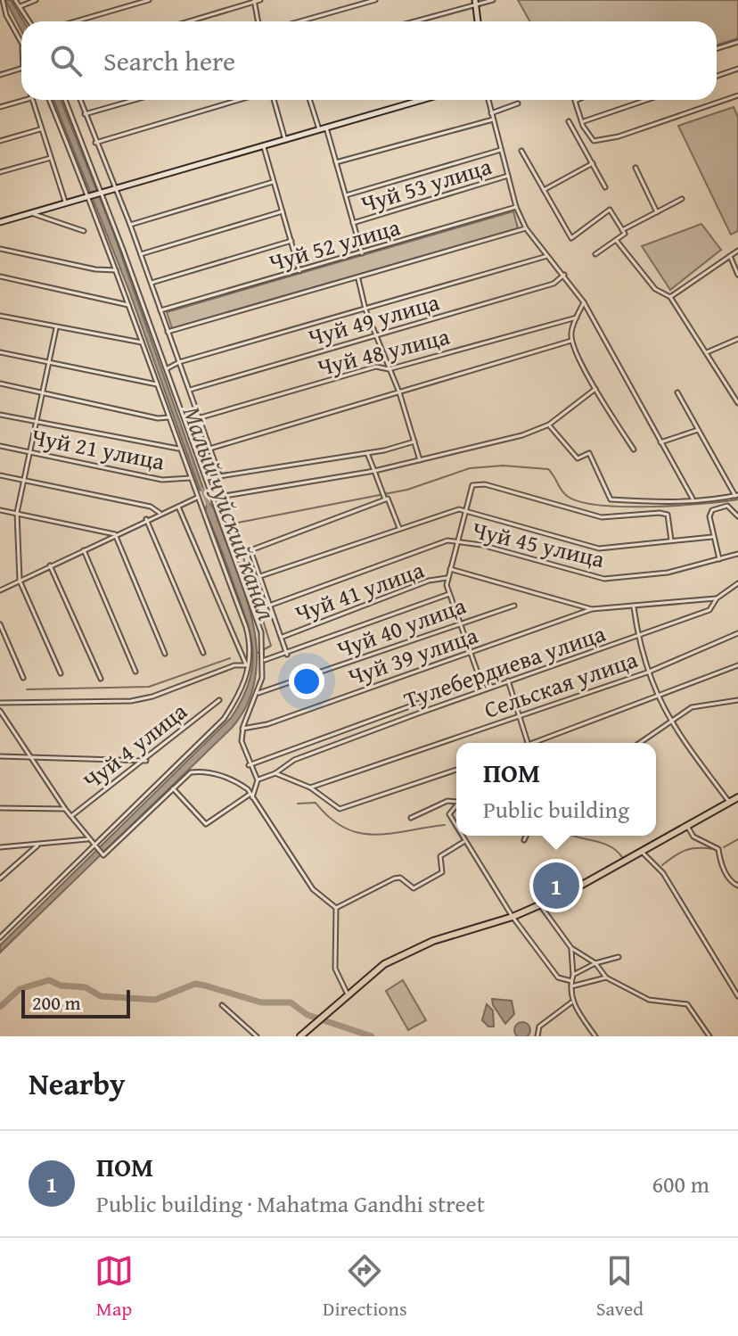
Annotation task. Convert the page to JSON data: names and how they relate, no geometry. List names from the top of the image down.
{
  "streets": {
    "street": [
      "Чуй 53 улица",
      "Чуй 52 улица",
      "Чуй 49 улица",
      "Чуй 48 улица",
      "Чуй 21 улица",
      "Чуй 45 улица",
      "Чуй 41 улица",
      "Чуй 40 улица",
      "Чуй 39 улица",
      "Тулебердиева улица",
      "Сельская улица",
      "Чуй 4 улица"
    ]
  },
  "crossings": [
    ["Чуй 41 улица", "Чуй 39 улица"],
    ["Чуй 41 улица", "Тулебердиева улица"]
  ],
  "water": ["Малый чуйский канал"],
  "scale_bar": "200 m",
  "page": {
    "search": "Search here",
    "popup": ["ПОМ", "Public building"],
    "pins": "1",
    "scale": "200 m",
    "heading": "Nearby",
    "list": [
      {
        "mark": "1",
        "name": "ПОМ",
        "note": "Public building · Mahatma Gandhi street",
        "value": "600 m"
      }
    ],
    "nav": ["Map", "Directions", "Saved"]
  }
}
